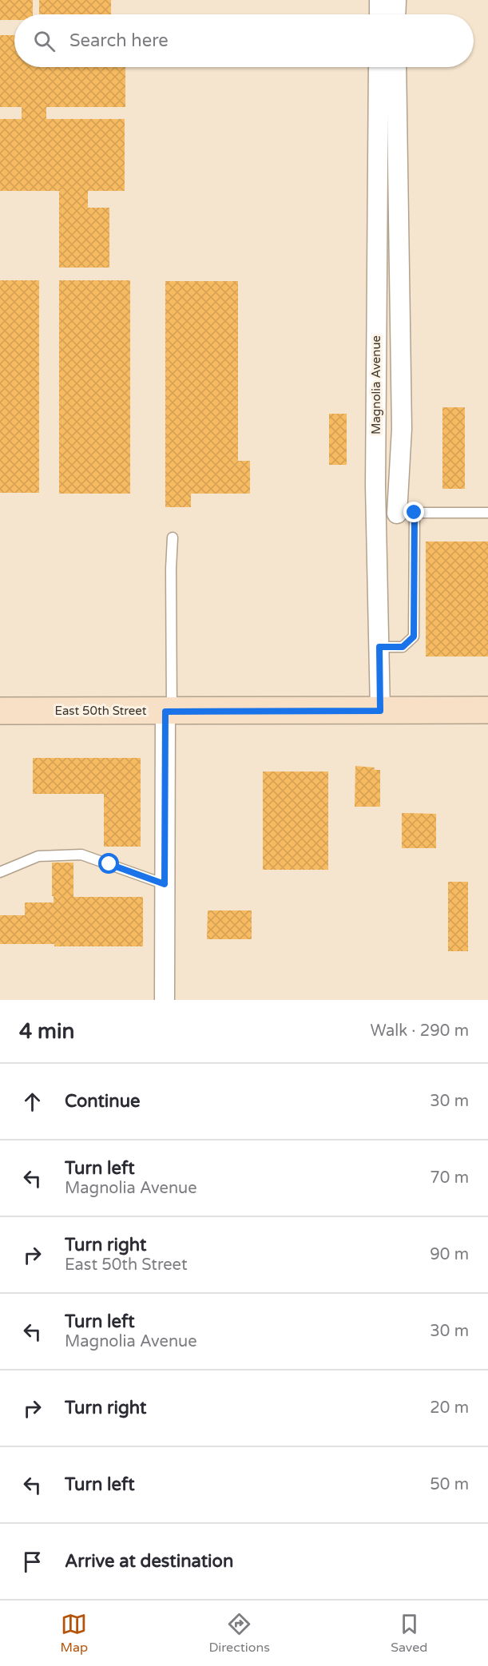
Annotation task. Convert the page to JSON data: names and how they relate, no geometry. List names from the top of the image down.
{
  "streets": {
    "main road": ["East 50th Street"],
    "street": ["Magnolia Avenue"]
  },
  "crossings": [
    ["Magnolia Avenue", "East 50th Street"]
  ],
  "page": {
    "search": "Search here",
    "heading": ["4 min", "Walk · 290 m"],
    "list": [
      ["Continue", "30 m"],
      ["Turn left", "Magnolia Avenue", "70 m"],
      ["Turn right", "East 50th Street", "90 m"],
      ["Turn left", "Magnolia Avenue", "30 m"],
      ["Turn right", "20 m"],
      ["Turn left", "50 m"],
      "Arrive at destination"
    ],
    "nav": ["Map", "Directions", "Saved"]
  }
}
